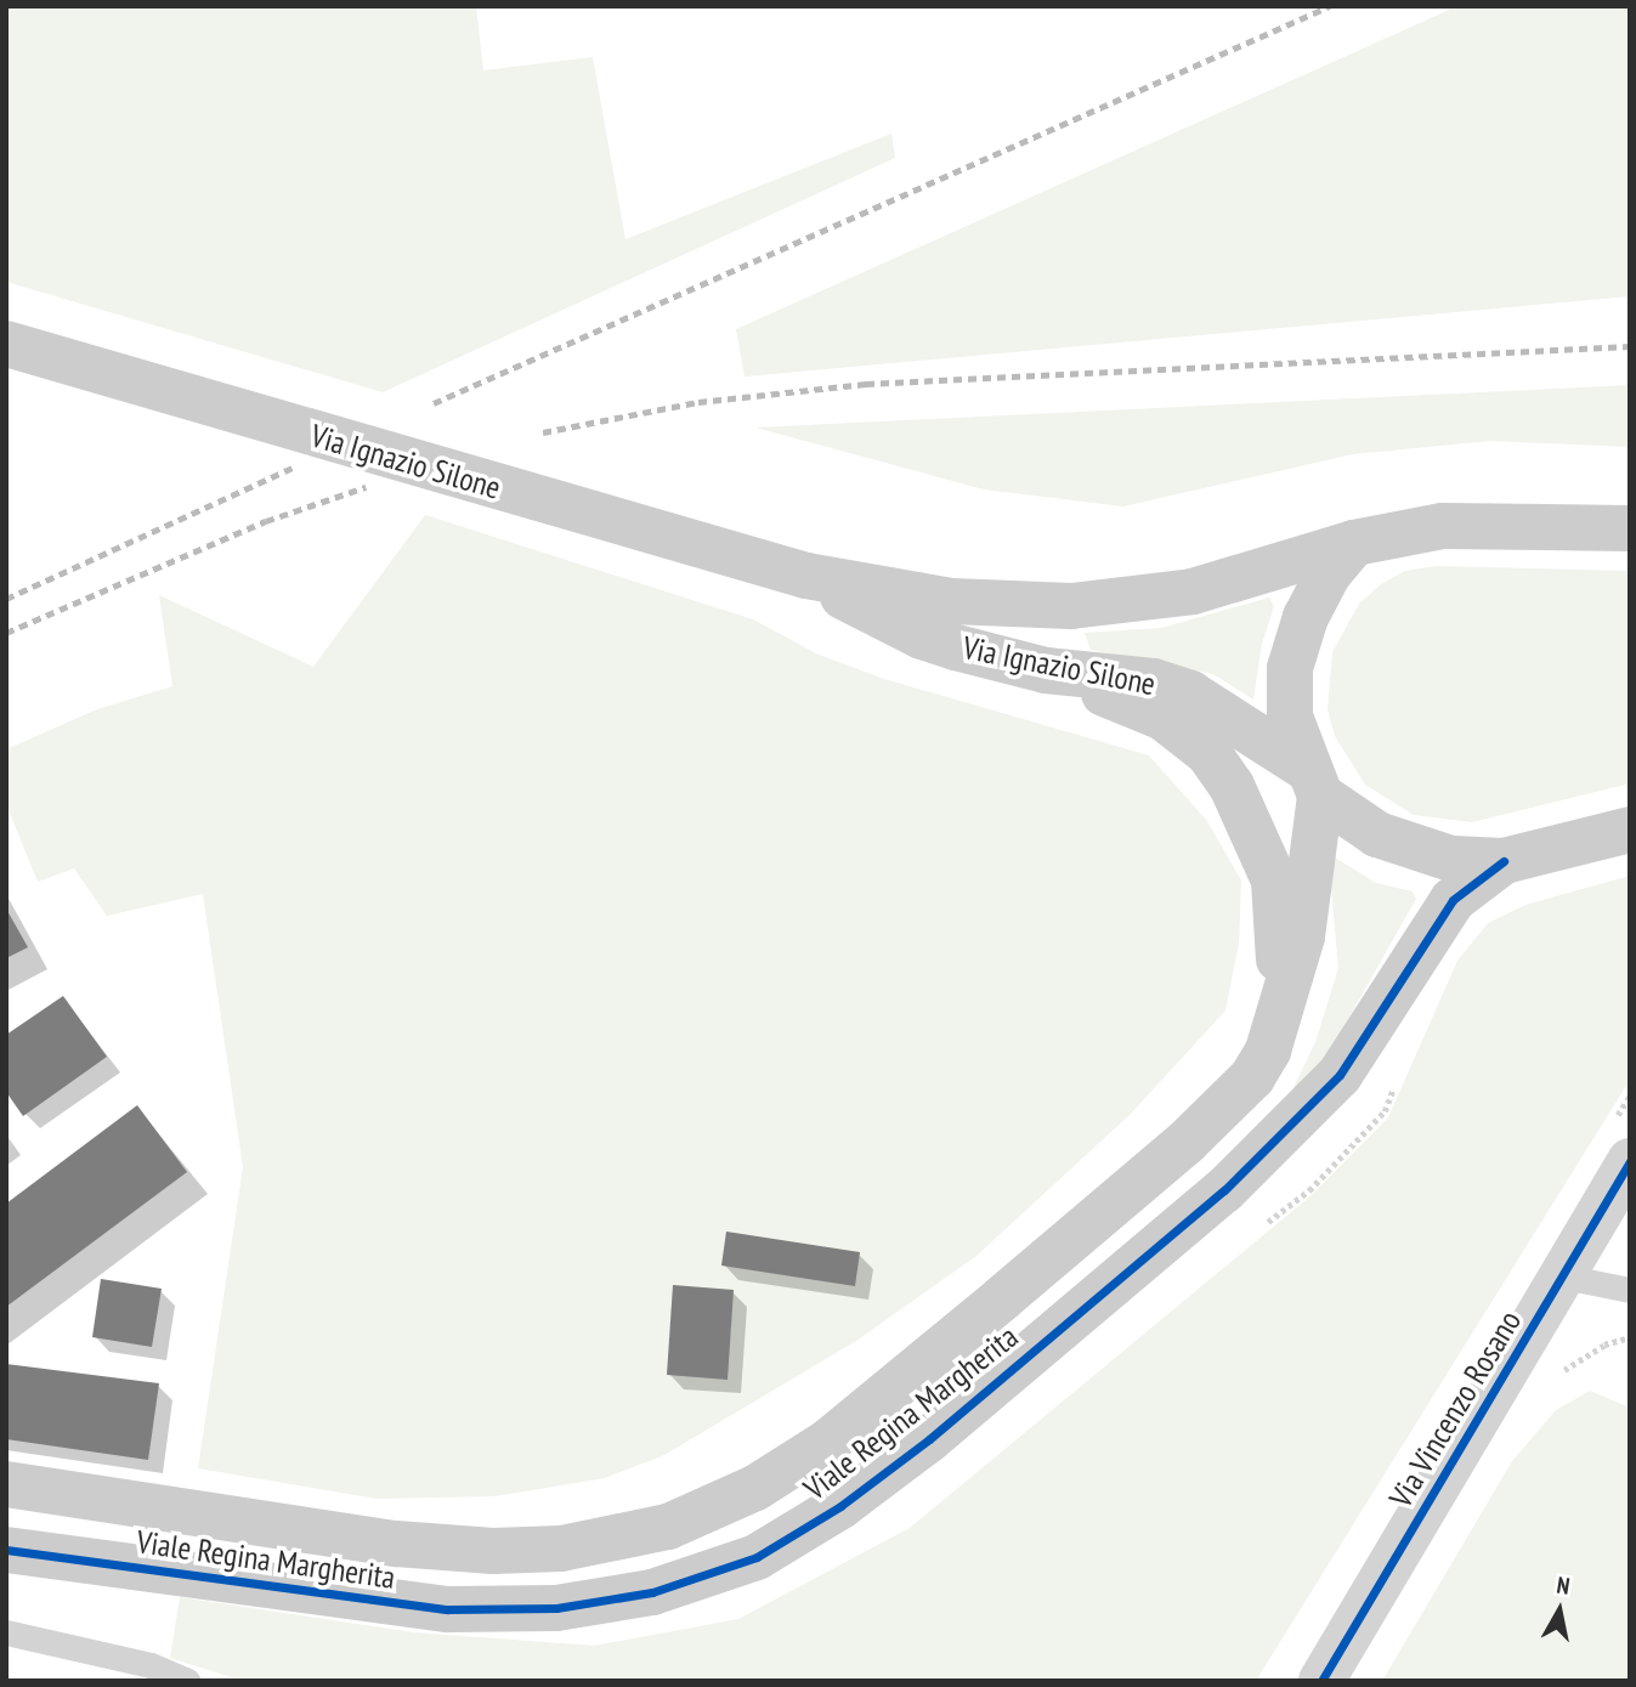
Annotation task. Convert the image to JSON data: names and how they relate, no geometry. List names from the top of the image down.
{
  "streets": {
    "street": ["Via Ignazio Silone", "Via Vincenzo Rosano", "Viale Regina Margherita"]
  },
  "crossings": [
    ["Via Ignazio Silone", "Viale Regina Margherita"]
  ],
  "north": "top"
}
